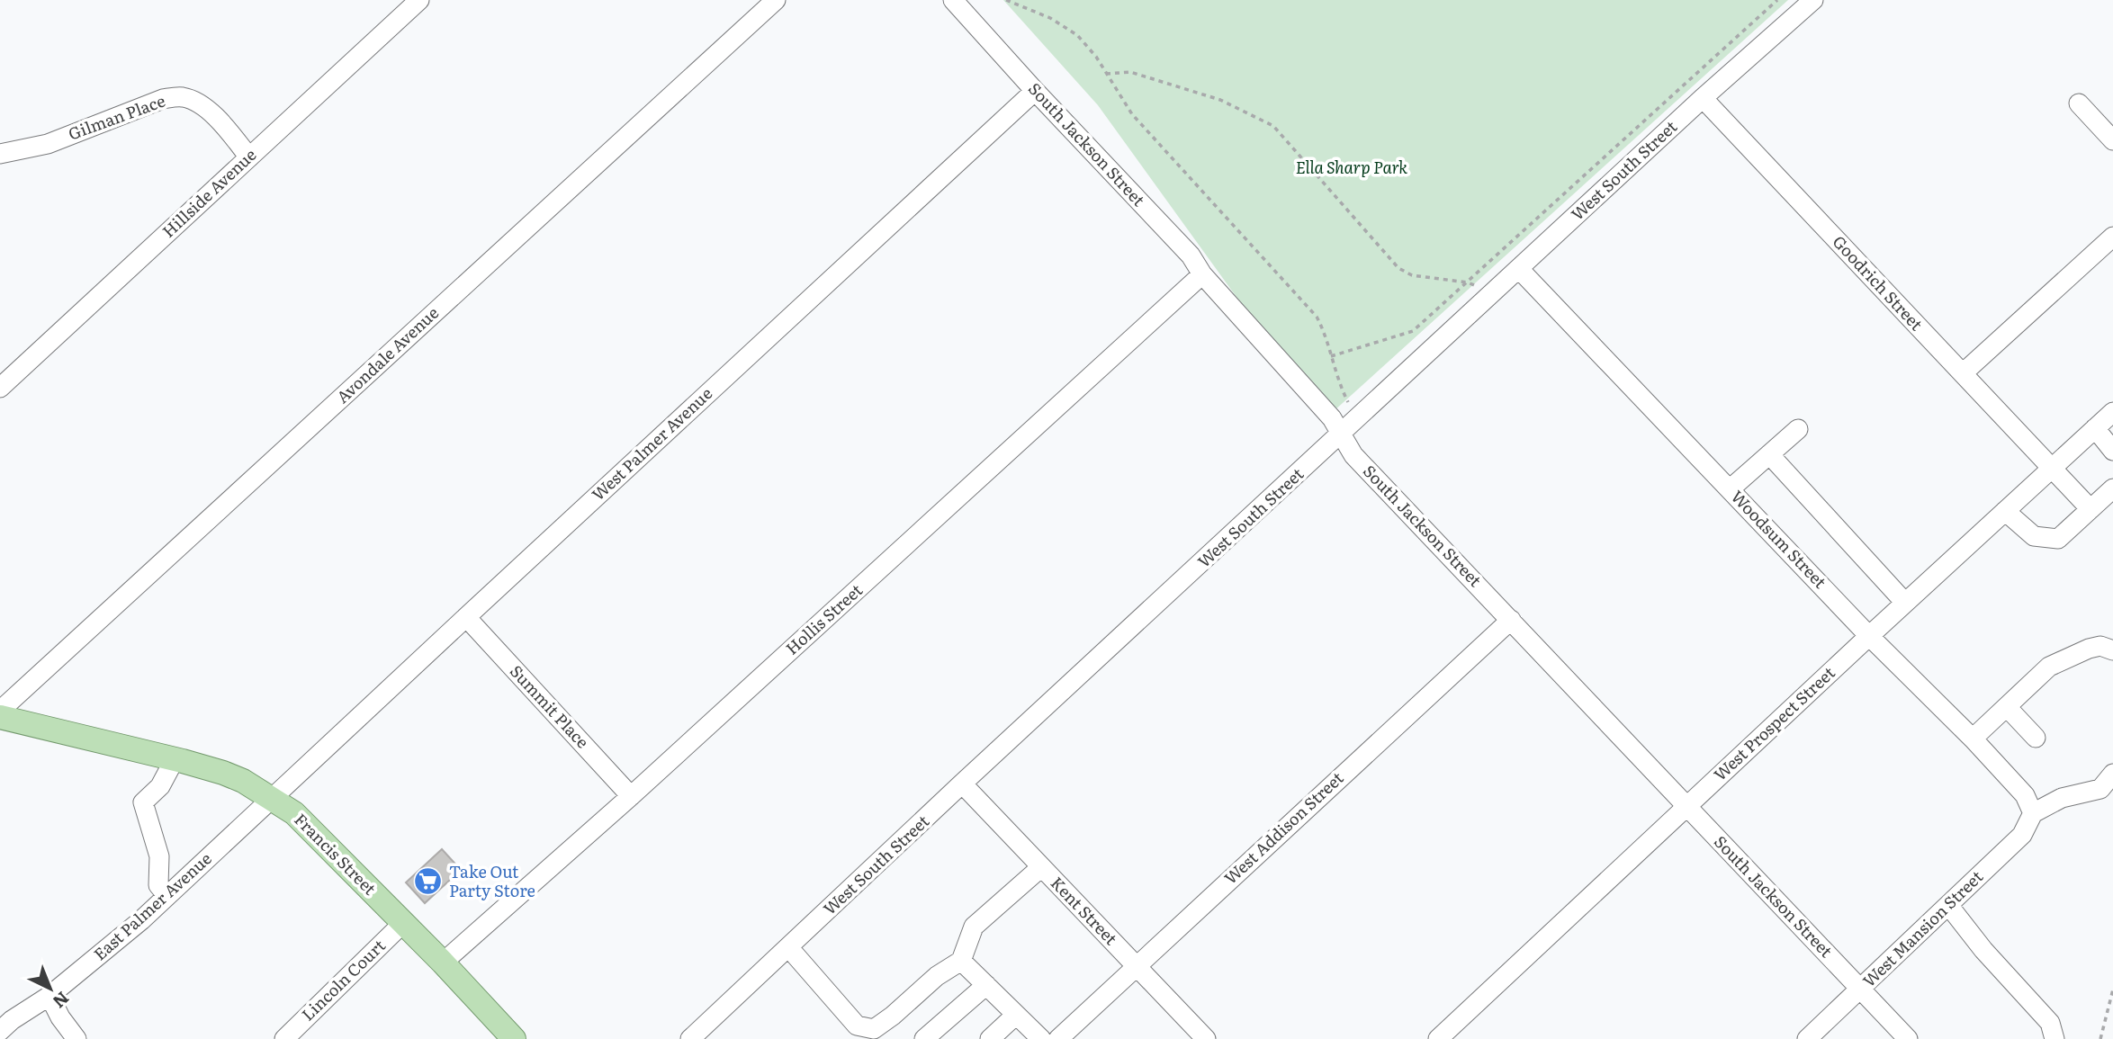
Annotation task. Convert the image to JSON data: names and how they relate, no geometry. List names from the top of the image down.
{
  "streets": {
    "main road": ["Francis Street"],
    "street": [
      "Gilman Place",
      "South Jackson Street",
      "West South Street",
      "Hillside Avenue",
      "Goodrich Street",
      "Avondale Avenue",
      "West Palmer Avenue",
      "Woodsum Street",
      "Hollis Street",
      "Summit Place",
      "West Prospect Street",
      "West Addison Street",
      "East Palmer Avenue",
      "Kent Street",
      "West Mansion Street",
      "Lincoln Court"
    ]
  },
  "crossings": [
    ["Gilman Place", "Hillside Avenue"],
    ["South Jackson Street", "West South Street"],
    ["South Jackson Street", "West Palmer Avenue"],
    ["South Jackson Street", "Hollis Street"],
    ["South Jackson Street", "West Prospect Street"],
    ["South Jackson Street", "West Addison Street"],
    ["South Jackson Street", "West Mansion Street"],
    ["West South Street", "Goodrich Street"],
    ["West South Street", "Woodsum Street"],
    ["West South Street", "Kent Street"],
    ["Goodrich Street", "West Prospect Street"],
    ["West Palmer Avenue", "Summit Place"],
    ["West Palmer Avenue", "Francis Street"],
    ["West Palmer Avenue", "East Palmer Avenue"],
    ["Woodsum Street", "West Prospect Street"],
    ["Woodsum Street", "West Mansion Street"],
    ["Hollis Street", "Summit Place"],
    ["Hollis Street", "Francis Street"],
    ["West Addison Street", "Kent Street"],
    ["Francis Street", "East Palmer Avenue"],
    ["Francis Street", "Lincoln Court"]
  ],
  "parks": ["Ella Sharp Park"],
  "places": {
    "supermarket": ["Take Out Party Store"]
  },
  "north": "bottom right"
}
